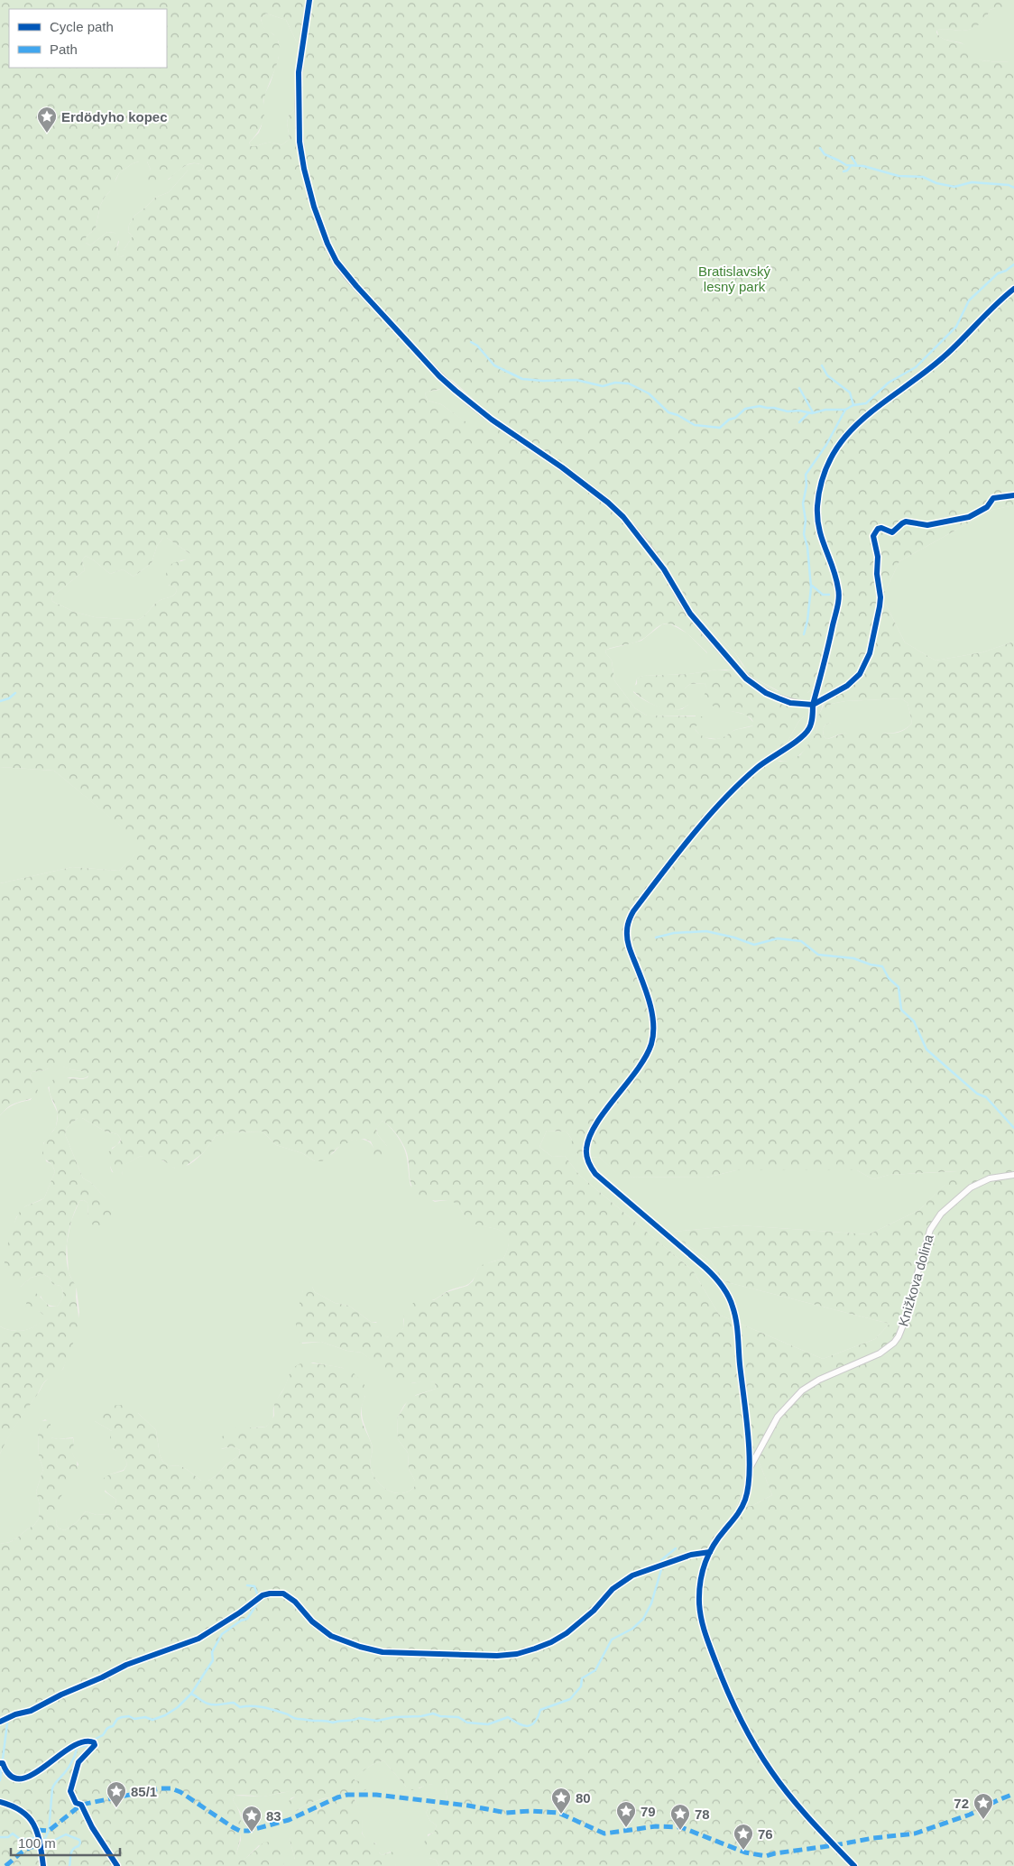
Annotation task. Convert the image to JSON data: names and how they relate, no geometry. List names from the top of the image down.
{
  "streets": {
    "street": ["Knižkova dolina"]
  },
  "parks": ["Bratislavský lesný park"],
  "places": {
    "place": [
      "Erdödyho kopec",
      "85/1",
      "80",
      "72",
      "79",
      "78",
      "83",
      "76"
    ]
  },
  "legend": ["Cycle path", "Path"],
  "scale_bar": "100 m"
}
